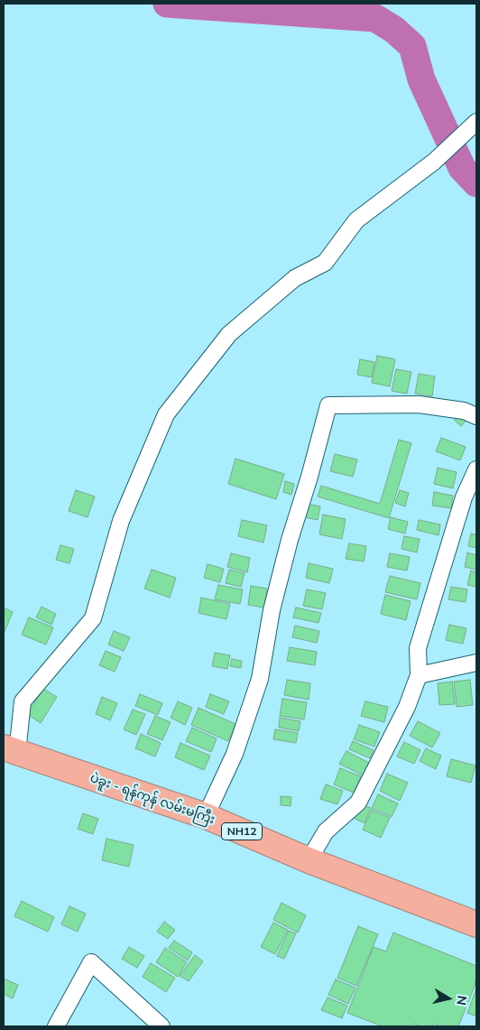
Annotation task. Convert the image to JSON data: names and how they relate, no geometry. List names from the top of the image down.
{
  "streets": {
    "highway": ["ပဲခူး - ရန်ကုန် လမ်းမကြီး", "NH12"]
  },
  "north": "right"
}
